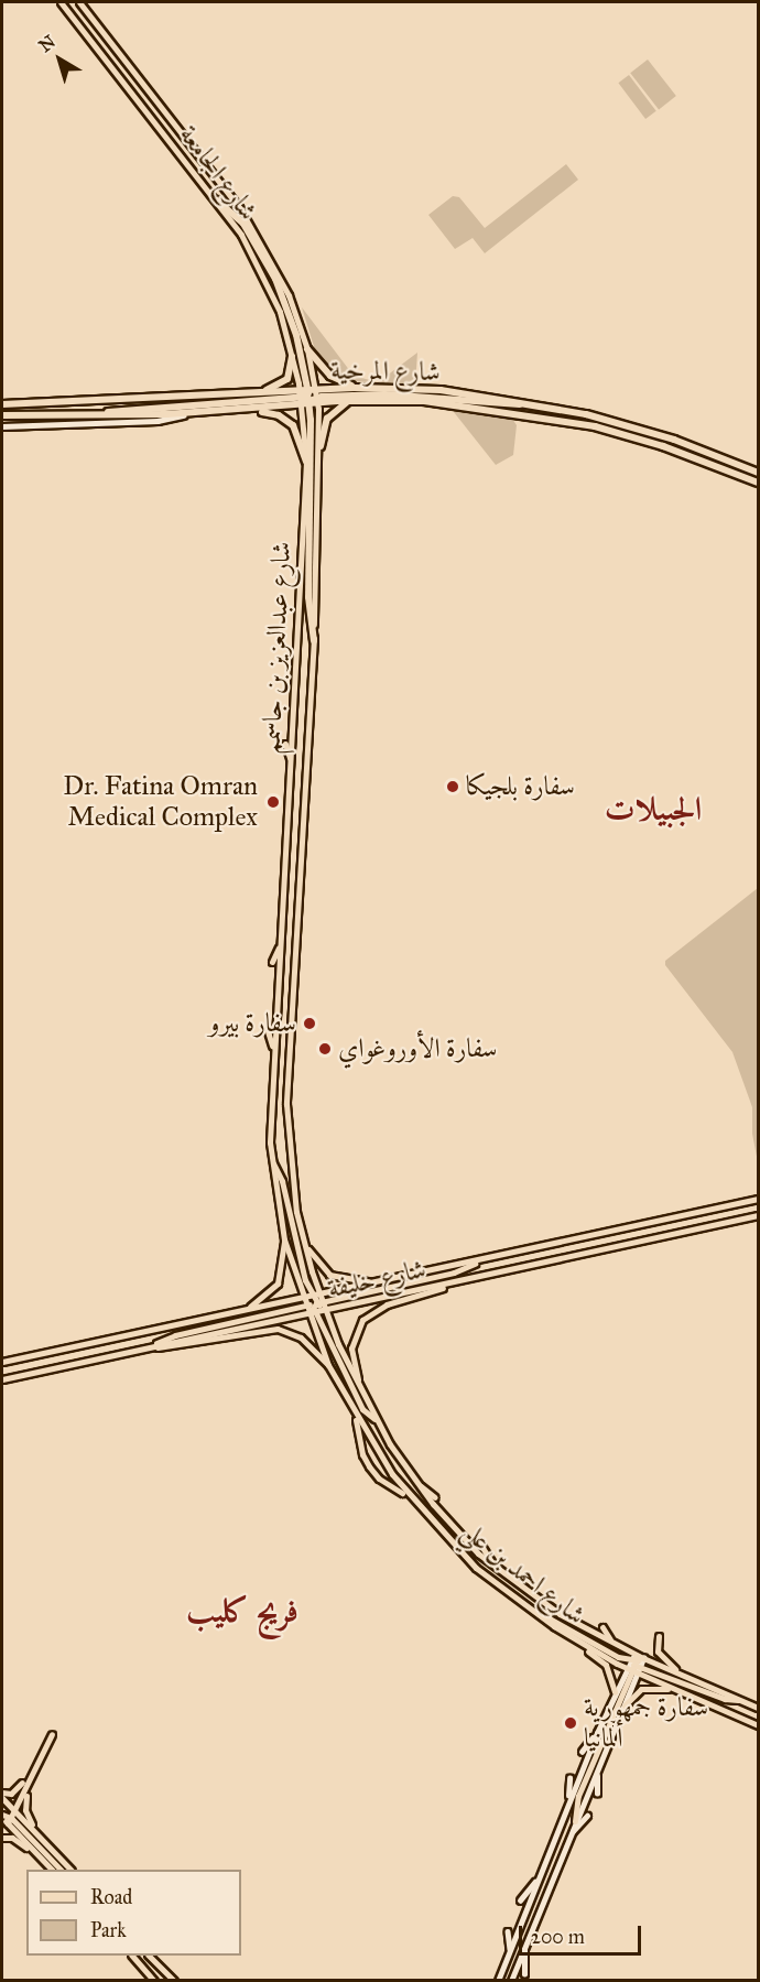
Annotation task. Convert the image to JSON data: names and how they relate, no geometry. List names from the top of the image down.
{
  "streets": {
    "highway": ["شارع المرخية"],
    "main road": [
      "شارع الجامعة",
      "شارع عبدالعزيز بن جاسمم",
      "شارع خليفة",
      "شارع احمد بن علي"
    ]
  },
  "crossings": [
    ["شارع الجامعة", "شارع المرخية"],
    ["شارع الجامعة", "شارع عبدالعزيز بن جاسمم"],
    ["شارع المرخية", "شارع عبدالعزيز بن جاسمم"],
    ["شارع عبدالعزيز بن جاسمم", "شارع خليفة"],
    ["شارع خليفة", "شارع احمد بن علي"]
  ],
  "districts": ["الجبيلات", "فريج كليب"],
  "places": [
    "سفارة بلجيكا",
    "Dr. Fatina Omran Medical Complex",
    "سفارة بيرو",
    "سفارة الأوروغواي",
    "سفارة جمهورية ألمانيا"
  ],
  "legend": ["Road", "Park"],
  "scale_bar": "200 m",
  "north": "top left"
}
